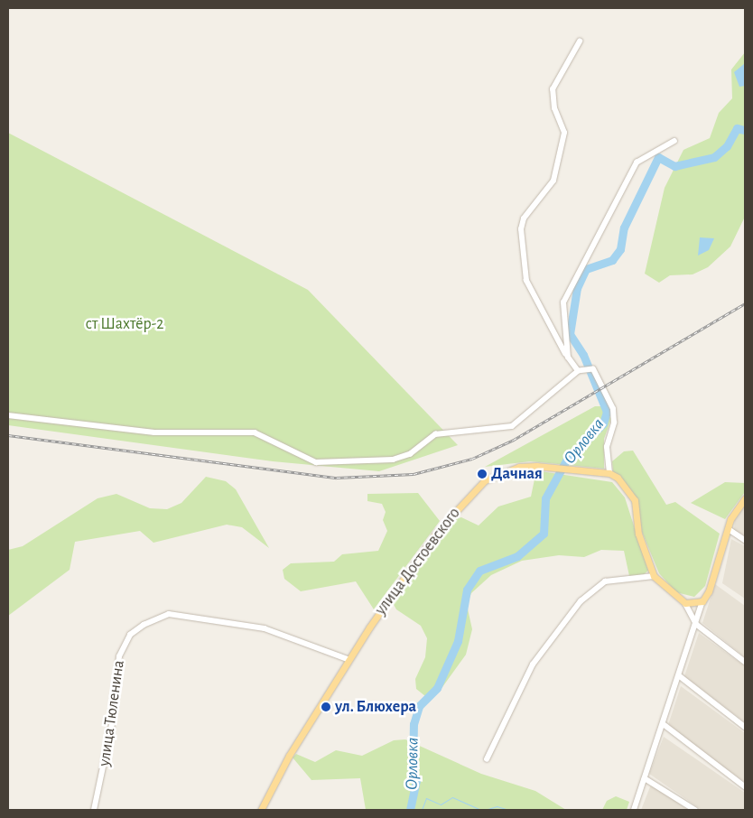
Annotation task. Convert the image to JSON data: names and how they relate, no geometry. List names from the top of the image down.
{
  "streets": {
    "main road": ["улица Достоевского"],
    "street": ["улица Тюленина"]
  },
  "crossings": [
    ["улица Достоевского", "улица Тюленина"]
  ],
  "water": ["Орловка"],
  "parks": ["ст Шахтёр-2"],
  "places": ["Дачная", "ул. Блюхера"]
}
